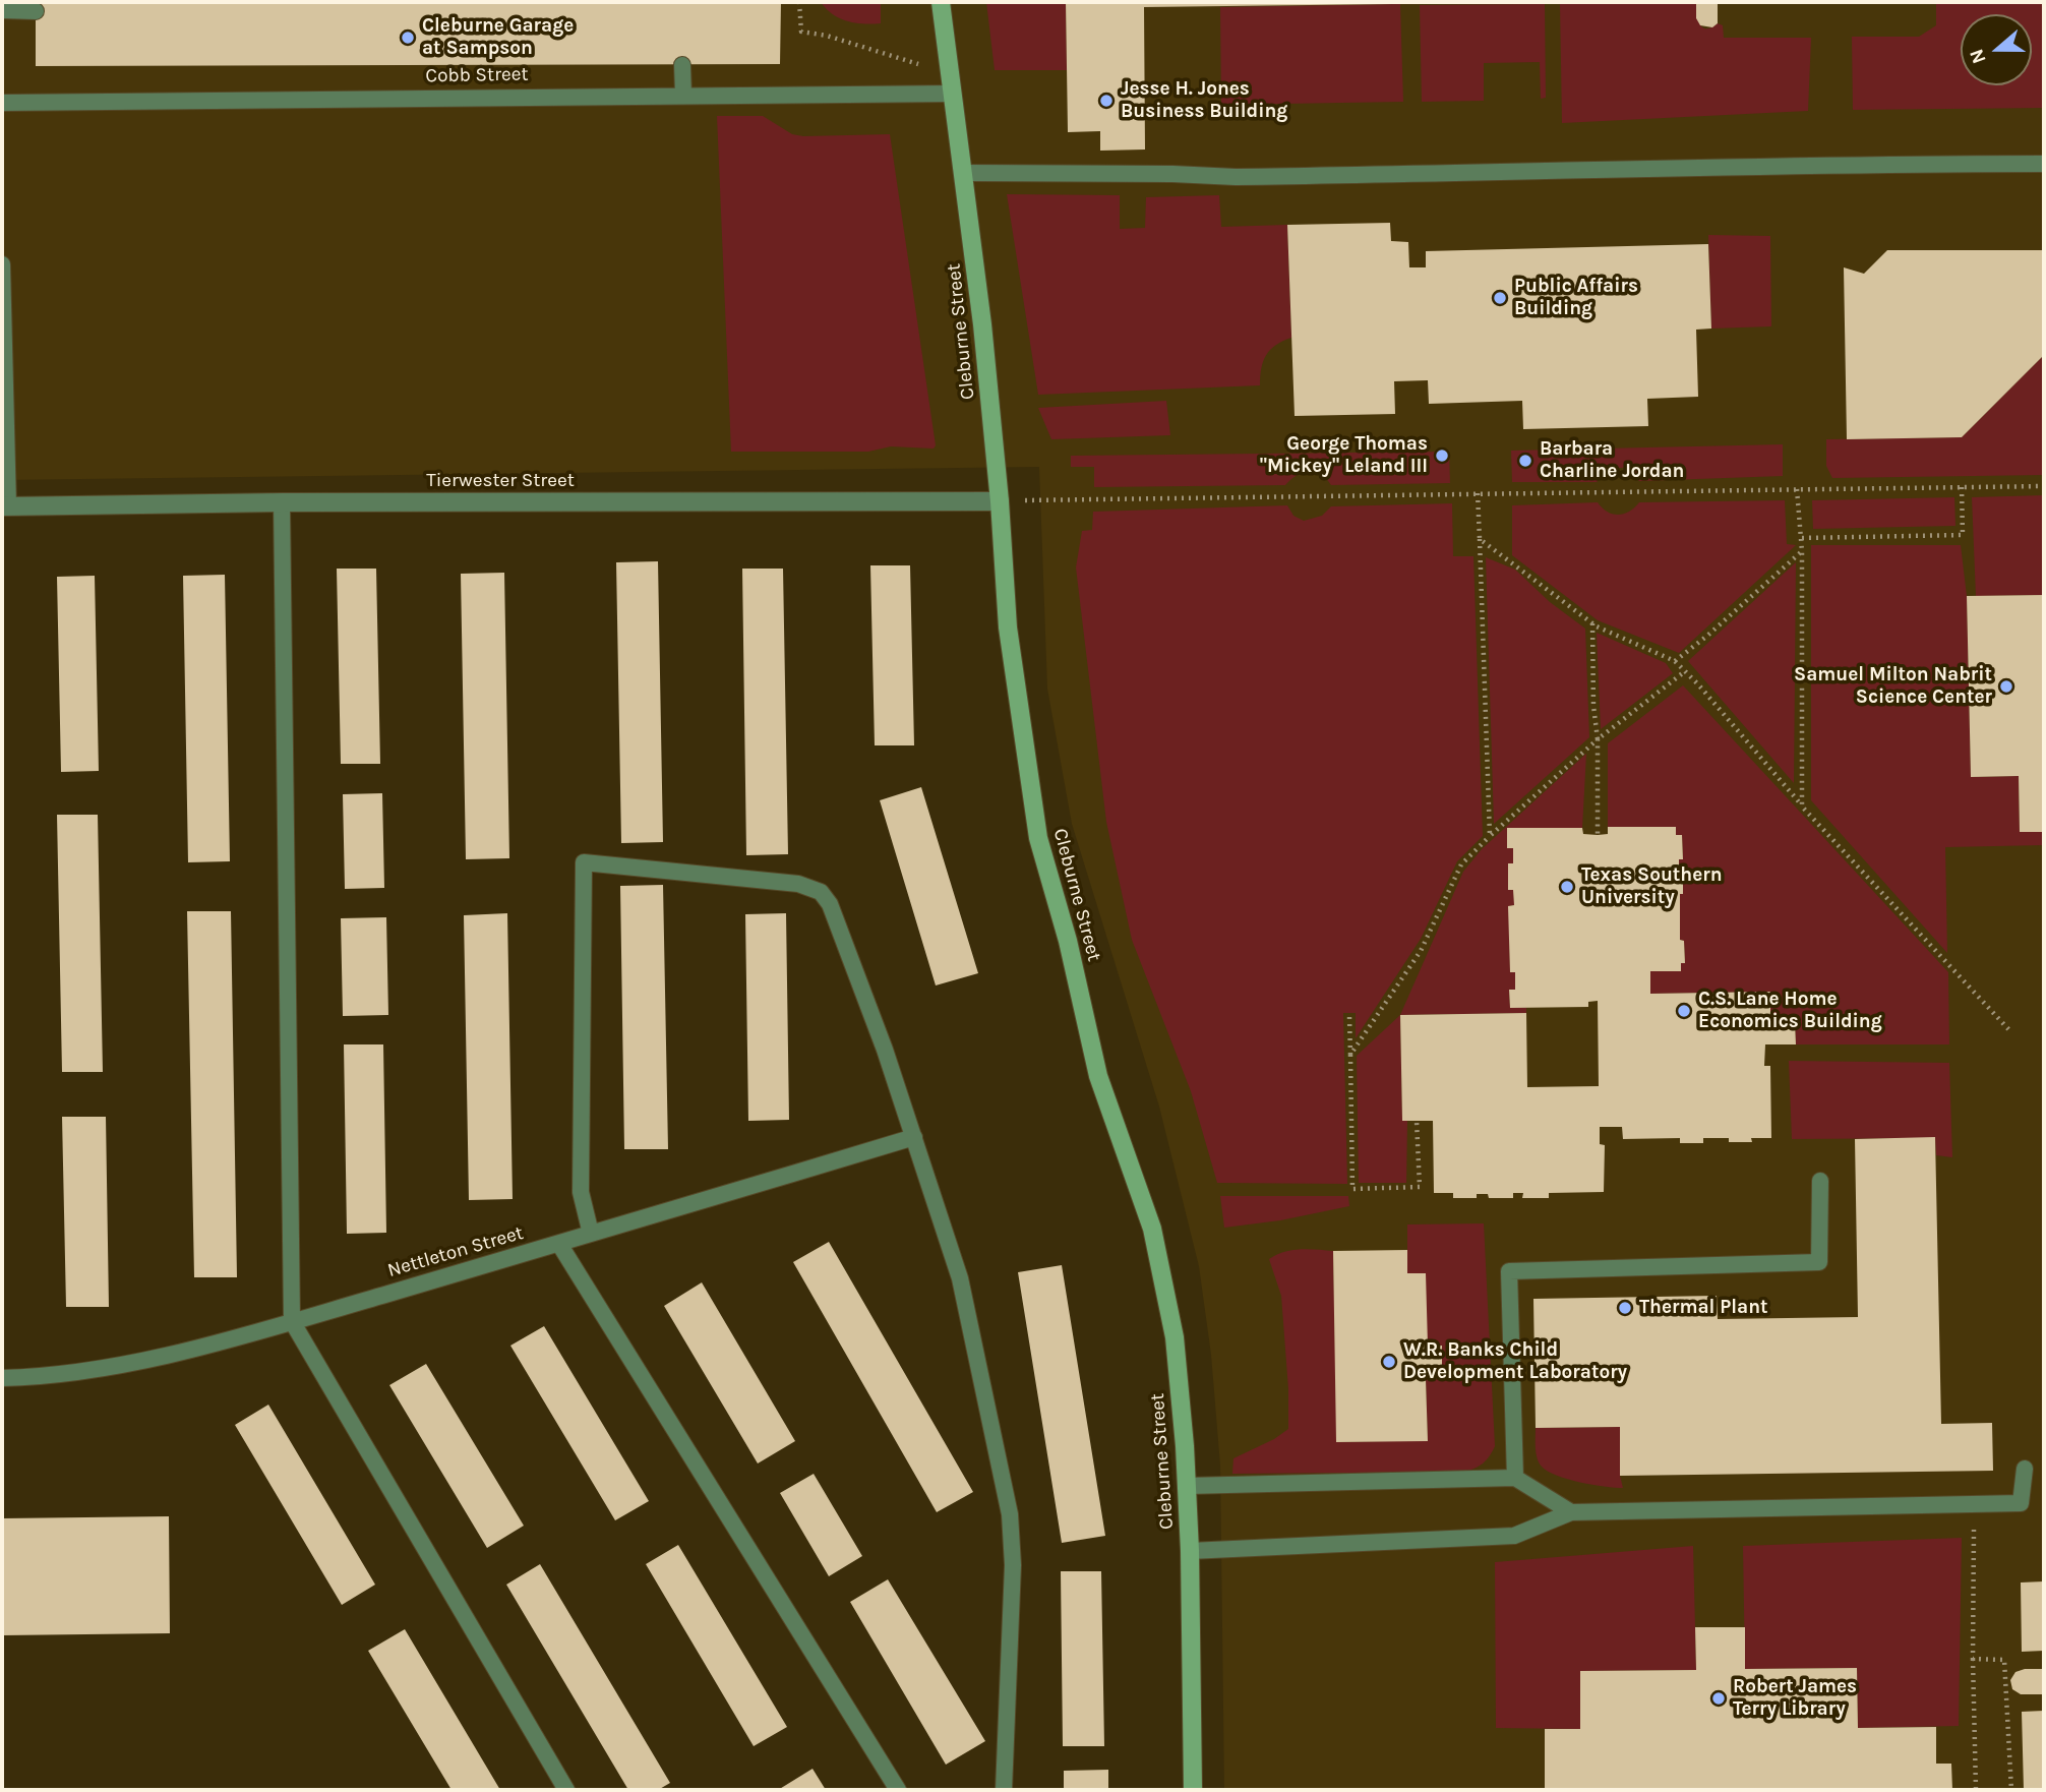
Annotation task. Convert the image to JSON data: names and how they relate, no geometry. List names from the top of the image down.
{
  "streets": {
    "main road": ["Cleburne Street"],
    "street": ["Tierwester Street"],
    "lane": ["Cobb Street", "Nettleton Street"]
  },
  "crossings": [
    ["Cobb Street", "Cleburne Street"],
    ["Cleburne Street", "Tierwester Street"]
  ],
  "places": [
    "Cleburne Garage at Sampson",
    "Jesse H. Jones Business Building",
    "Public Affairs Building",
    "George Thomas \"Mickey\" Leland III",
    "Barbara Charline Jordan",
    "Samuel Milton Nabrit Science Center",
    "Texas Southern University",
    "C.S. Lane Home Economics Building",
    "Thermal Plant",
    "W.R. Banks Child Development Laboratory",
    "Robert James Terry Library"
  ],
  "north": "left"
}
